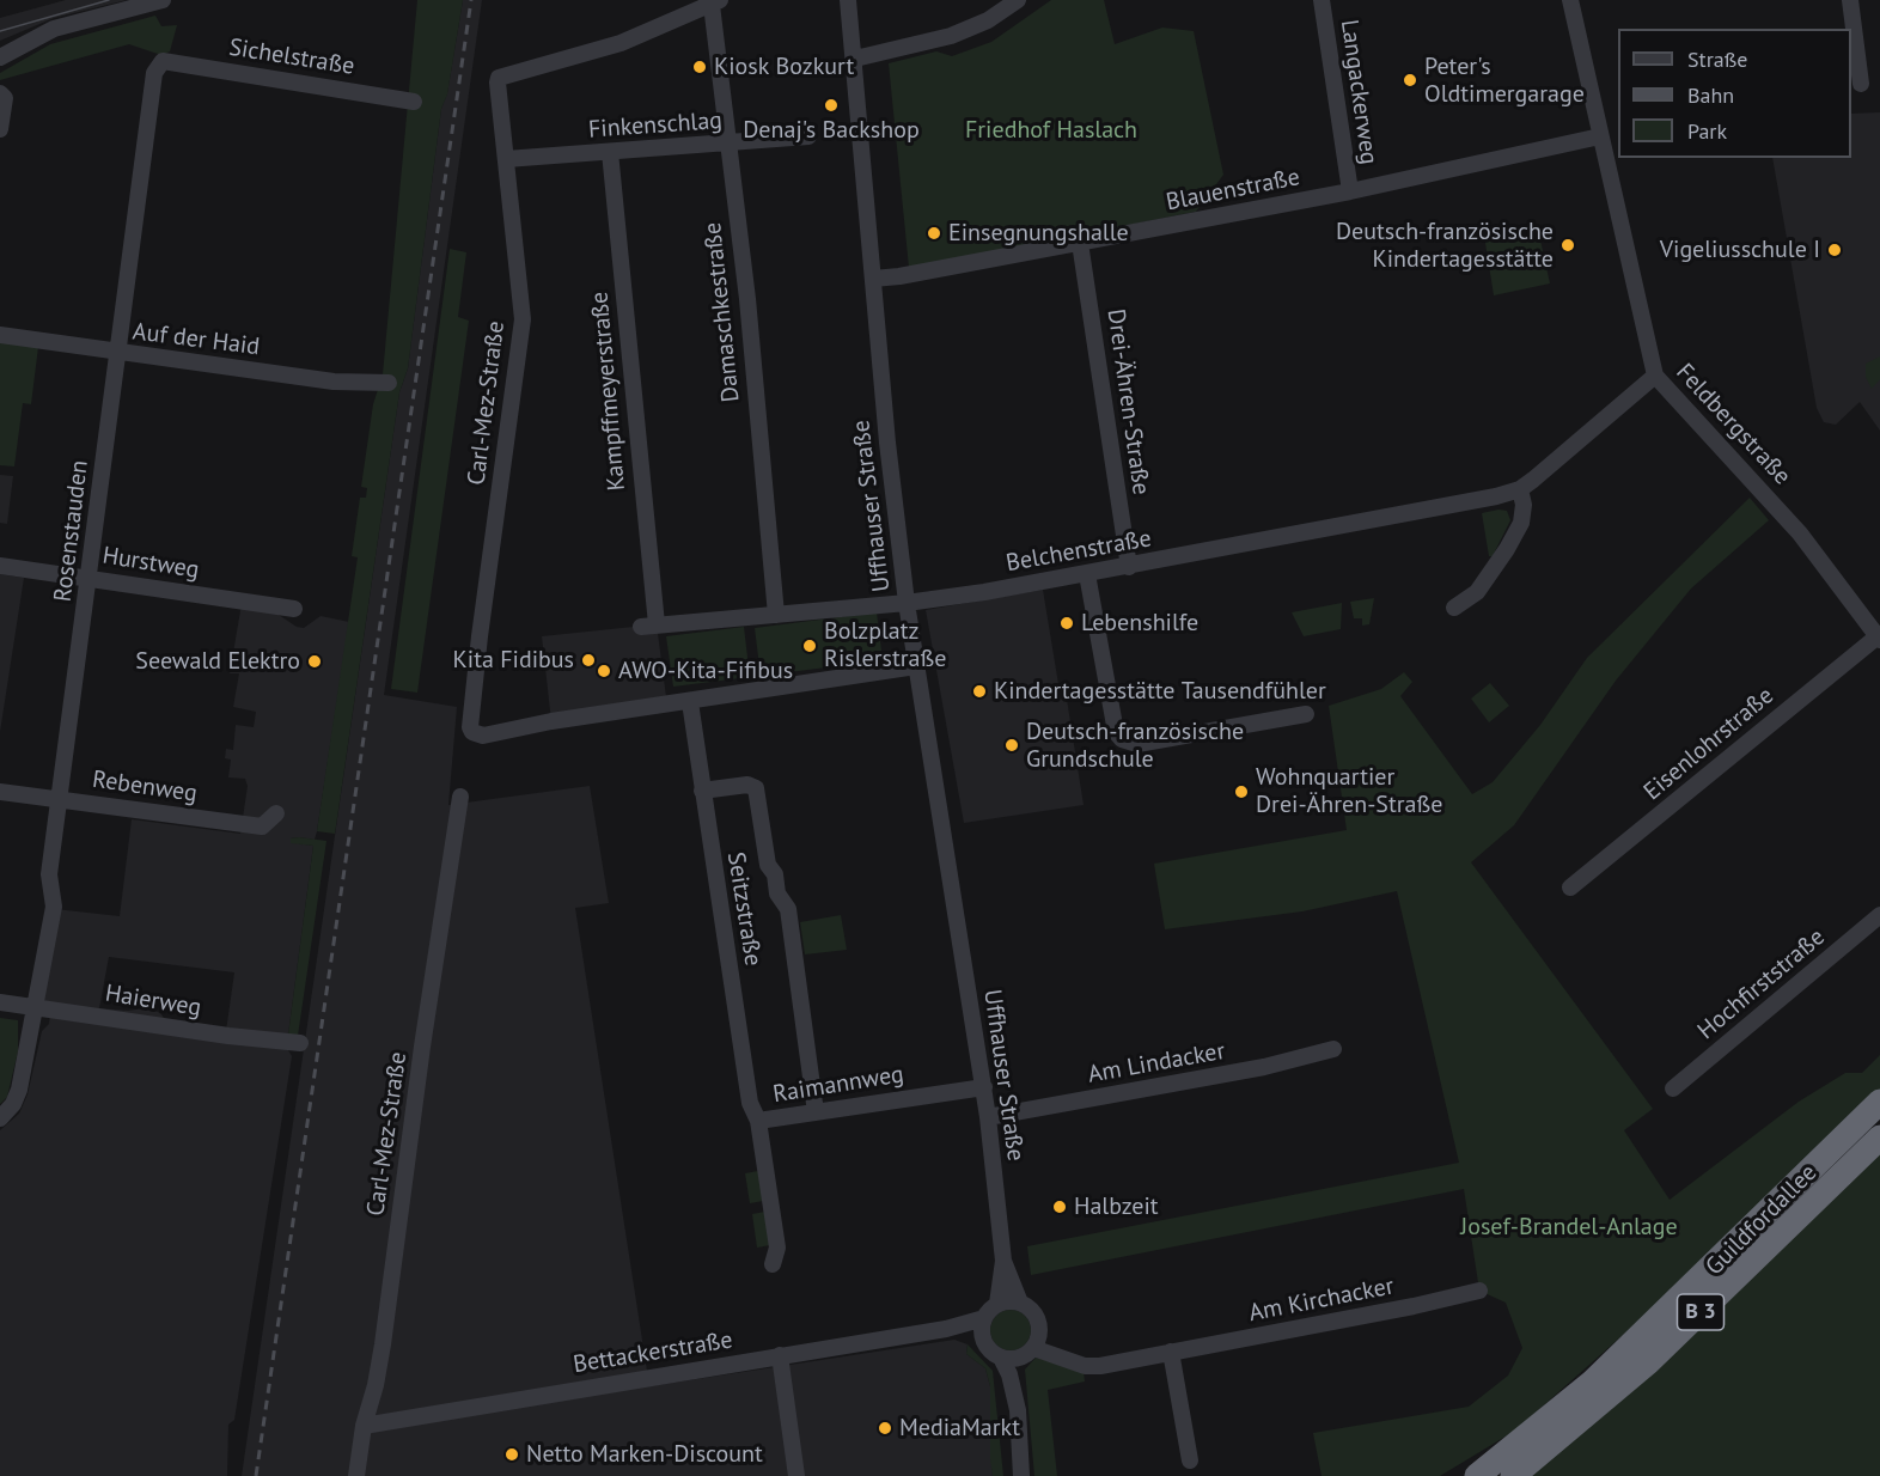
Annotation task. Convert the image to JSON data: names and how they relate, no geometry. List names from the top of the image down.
{
  "streets": {
    "highway": ["Guildfordallee", "B 3"],
    "street": [
      "Sichelstraße",
      "Langackerweg",
      "Finkenschlag",
      "Blauenstraße",
      "Damaschkestraße",
      "Auf der Haid",
      "Kampffmeyerstraße",
      "Drei-Ähren-Straße",
      "Carl-Mez-Straße",
      "Feldbergstraße",
      "Uffhauser Straße",
      "Rosenstauden",
      "Belchenstraße",
      "Hurstweg",
      "Eisenlohrstraße",
      "Rebenweg",
      "Seitzstraße",
      "Hochfirststraße",
      "Haierweg",
      "Am Lindacker",
      "Raimannweg",
      "Am Kirchacker",
      "Bettackerstraße"
    ]
  },
  "crossings": [
    ["Sichelstraße", "Rosenstauden"],
    ["Langackerweg", "Blauenstraße"],
    ["Finkenschlag", "Damaschkestraße"],
    ["Finkenschlag", "Kampffmeyerstraße"],
    ["Finkenschlag", "Carl-Mez-Straße"],
    ["Blauenstraße", "Drei-Ähren-Straße"],
    ["Blauenstraße", "Feldbergstraße"],
    ["Blauenstraße", "Uffhauser Straße"],
    ["Damaschkestraße", "Carl-Mez-Straße"],
    ["Damaschkestraße", "Belchenstraße"],
    ["Auf der Haid", "Rosenstauden"],
    ["Kampffmeyerstraße", "Belchenstraße"],
    ["Drei-Ähren-Straße", "Belchenstraße"],
    ["Carl-Mez-Straße", "Seitzstraße"],
    ["Carl-Mez-Straße", "Bettackerstraße"],
    ["Feldbergstraße", "Belchenstraße"],
    ["Feldbergstraße", "Eisenlohrstraße"],
    ["Uffhauser Straße", "Belchenstraße"],
    ["Uffhauser Straße", "Am Lindacker"],
    ["Uffhauser Straße", "Raimannweg"],
    ["Uffhauser Straße", "Am Kirchacker"],
    ["Uffhauser Straße", "Bettackerstraße"],
    ["Rosenstauden", "Hurstweg"],
    ["Rosenstauden", "Rebenweg"],
    ["Rosenstauden", "Haierweg"],
    ["Seitzstraße", "Raimannweg"],
    ["Am Kirchacker", "Bettackerstraße"]
  ],
  "parks": ["Friedhof Haslach", "Josef-Brandel-Anlage"],
  "places": [
    "Kiosk Bozkurt",
    "Peter's Oldtimergarage",
    "Denaj's Backshop",
    "Einsegnungshalle",
    "Deutsch-französische Kindertagesstätte",
    "Vigeliusschule I",
    "Lebenshilfe",
    "Bolzplatz Rislerstraße",
    "Kita Fidibus",
    "Seewald Elektro",
    "AWO-Kita-Fifibus",
    "Kindertagesstätte Tausendfühler",
    "Deutsch-französische Grundschule",
    "Wohnquartier Drei-Ähren-Straße",
    "Halbzeit",
    "MediaMarkt",
    "Netto Marken-Discount"
  ],
  "legend": ["Straße", "Bahn", "Park"]
}
